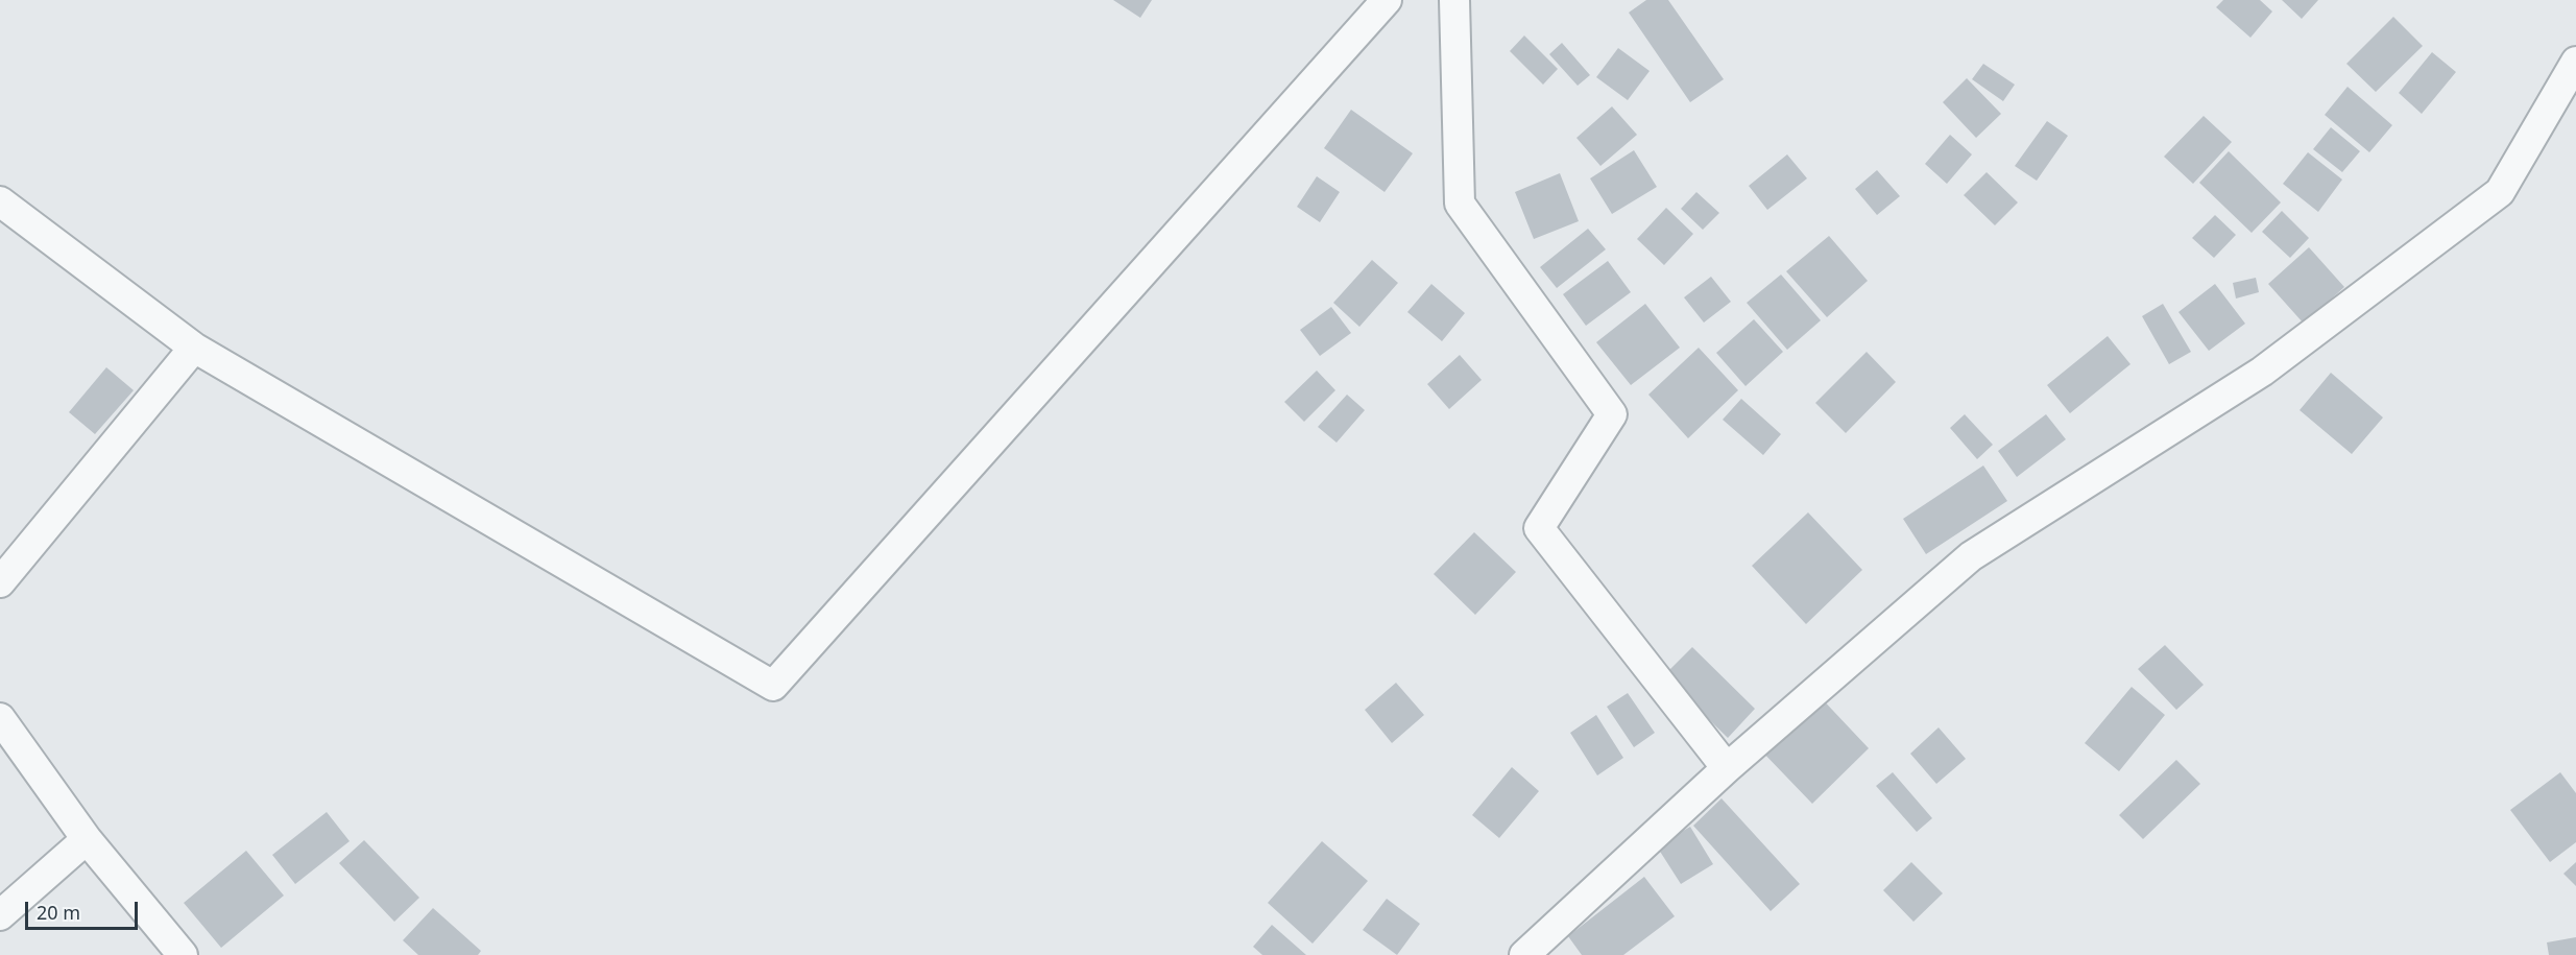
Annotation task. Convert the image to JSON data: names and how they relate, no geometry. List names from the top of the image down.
{
  "scale_bar": "20 m"
}
